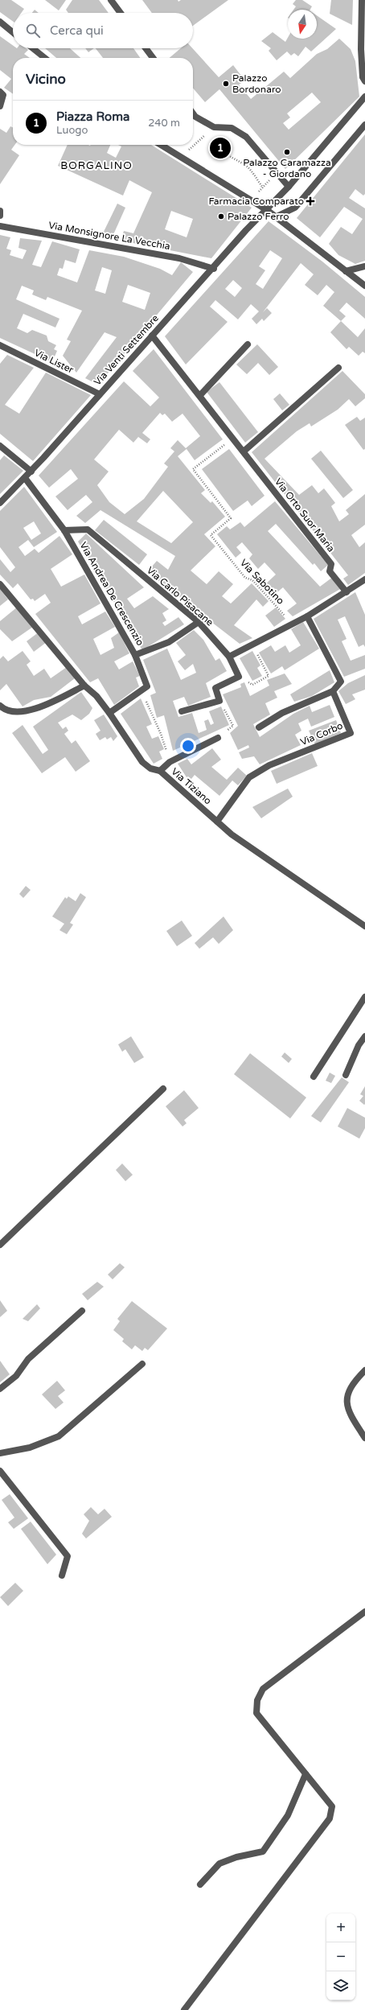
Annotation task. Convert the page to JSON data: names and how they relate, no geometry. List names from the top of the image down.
{
  "streets": {
    "street": [
      "Via Monsignore La Vecchia",
      "Via Venti Settembre",
      "Via Lister",
      "Via Orto Suor Maria",
      "Via Andrea De Crescenzio",
      "Via Carlo Pisacane",
      "Via Corbo",
      "Via Tiziano"
    ],
    "path": ["Via Sabotino"]
  },
  "crossings": [
    ["Via Monsignore La Vecchia", "Via Venti Settembre"],
    ["Via Venti Settembre", "Via Lister"],
    ["Via Venti Settembre", "Via Orto Suor Maria"],
    ["Via Venti Settembre", "Via Andrea De Crescenzio"],
    ["Via Orto Suor Maria", "Via Sabotino"],
    ["Via Andrea De Crescenzio", "Via Carlo Pisacane"],
    ["Via Corbo", "Via Tiziano"]
  ],
  "districts": ["BORGALINO"],
  "places": {
    "other": ["Palazzo Bordonaro", "Palazzo Caramazza - Giordano", "Palazzo Ferro"],
    "health": ["Farmacia Comparato"]
  },
  "north": "bottom",
  "page": {
    "search": "Cerca qui",
    "heading": "Vicino",
    "list": [
      {
        "mark": "1",
        "name": "Piazza Roma",
        "note": "Luogo",
        "value": "240 m"
      }
    ],
    "pins": "1",
    "map_buttons": ["+", "−"]
  }
}
